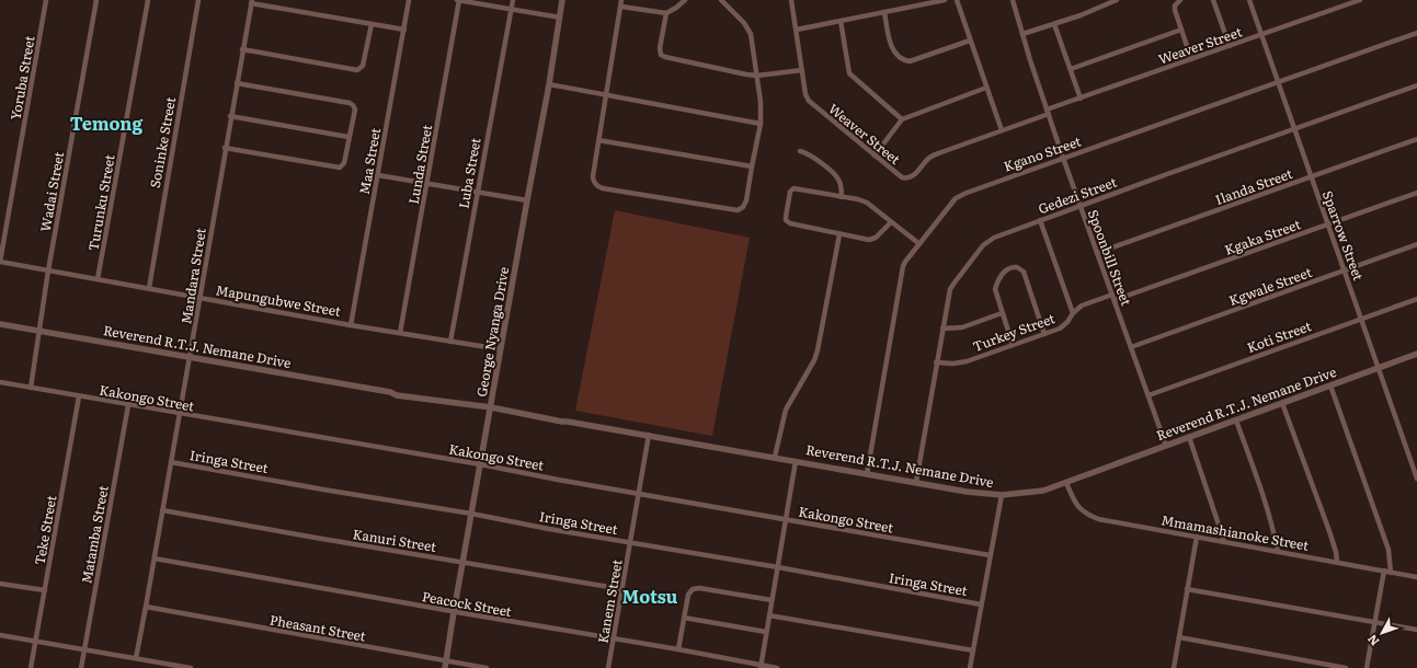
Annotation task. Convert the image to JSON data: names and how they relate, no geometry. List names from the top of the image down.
{
  "streets": {
    "street": [
      "Weaver Street",
      "Yoruba Street",
      "Soninke Street",
      "Kgano Street",
      "Maa Street",
      "Lunda Street",
      "Luba Street",
      "Ilanda Street",
      "Wadai Street",
      "Gedezi Street",
      "Turunku Street",
      "Sparrow Street",
      "Kgaka Street",
      "Spoonbill Street",
      "Mandara Street",
      "Kgwale Street",
      "Mapungubwe Street",
      "George Nyanga Drive",
      "Turkey Street",
      "Koti Street",
      "Reverend R.T.J. Nemane Drive",
      "Kakongo Street",
      "Iringa Street",
      "Teke Street",
      "Mmamashianoke Street",
      "Matamba Street",
      "Kanuri Street",
      "Kanem Street",
      "Peacock Street",
      "Pheasant Street"
    ]
  },
  "crossings": [
    ["Weaver Street", "Sparrow Street"],
    ["Weaver Street", "Spoonbill Street"],
    ["Yoruba Street", "Mapungubwe Street"],
    ["Soninke Street", "Mapungubwe Street"],
    ["Kgano Street", "Sparrow Street"],
    ["Kgano Street", "Spoonbill Street"],
    ["Kgano Street", "Reverend R.T.J. Nemane Drive"],
    ["Maa Street", "Mapungubwe Street"],
    ["Lunda Street", "Mapungubwe Street"],
    ["Luba Street", "Mapungubwe Street"],
    ["Ilanda Street", "Sparrow Street"],
    ["Ilanda Street", "Spoonbill Street"],
    ["Wadai Street", "Mapungubwe Street"],
    ["Wadai Street", "Reverend R.T.J. Nemane Drive"],
    ["Wadai Street", "Kakongo Street"],
    ["Gedezi Street", "Sparrow Street"],
    ["Gedezi Street", "Spoonbill Street"],
    ["Gedezi Street", "Turkey Street"],
    ["Gedezi Street", "Reverend R.T.J. Nemane Drive"],
    ["Turunku Street", "Mapungubwe Street"],
    ["Sparrow Street", "Kgaka Street"],
    ["Sparrow Street", "Kgwale Street"],
    ["Sparrow Street", "Koti Street"],
    ["Sparrow Street", "Reverend R.T.J. Nemane Drive"],
    ["Kgaka Street", "Spoonbill Street"],
    ["Spoonbill Street", "Kgwale Street"],
    ["Spoonbill Street", "Koti Street"],
    ["Spoonbill Street", "Reverend R.T.J. Nemane Drive"],
    ["Mandara Street", "Mapungubwe Street"],
    ["Mandara Street", "Reverend R.T.J. Nemane Drive"],
    ["Mandara Street", "Kakongo Street"],
    ["Mandara Street", "Iringa Street"],
    ["Mandara Street", "Kanuri Street"],
    ["Mandara Street", "Peacock Street"],
    ["Mandara Street", "Pheasant Street"],
    ["Mapungubwe Street", "George Nyanga Drive"],
    ["George Nyanga Drive", "Reverend R.T.J. Nemane Drive"],
    ["George Nyanga Drive", "Kakongo Street"],
    ["George Nyanga Drive", "Iringa Street"],
    ["George Nyanga Drive", "Kanuri Street"],
    ["George Nyanga Drive", "Peacock Street"],
    ["George Nyanga Drive", "Pheasant Street"],
    ["Reverend R.T.J. Nemane Drive", "Mmamashianoke Street"],
    ["Reverend R.T.J. Nemane Drive", "Kanem Street"],
    ["Kakongo Street", "Teke Street"],
    ["Kakongo Street", "Matamba Street"],
    ["Kakongo Street", "Kanem Street"],
    ["Iringa Street", "Kanem Street"],
    ["Kanuri Street", "Kanem Street"],
    ["Kanem Street", "Peacock Street"]
  ],
  "districts": ["Temong", "Motsu"],
  "north": "bottom left"
}
